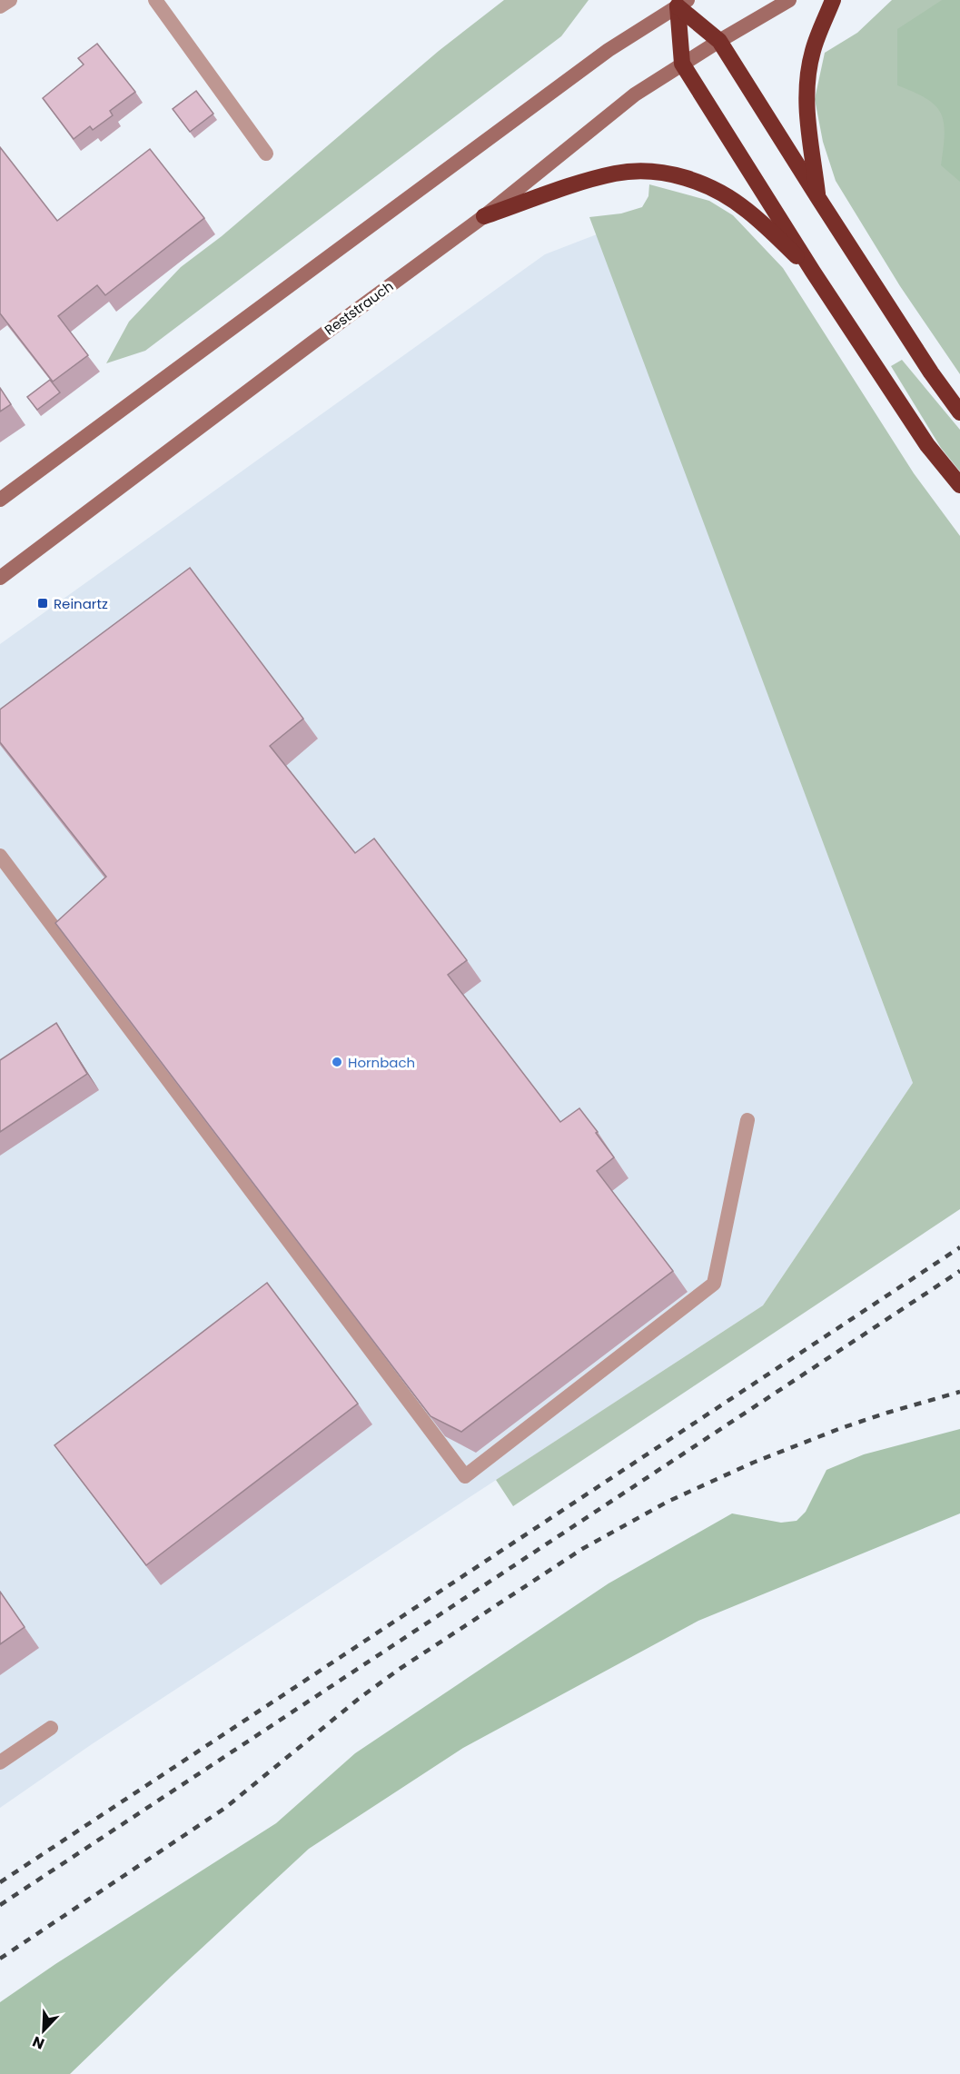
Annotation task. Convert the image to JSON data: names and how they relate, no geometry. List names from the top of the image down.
{
  "streets": {
    "main road": ["Reststrauch"]
  },
  "places": {
    "transit": ["Reinartz"],
    "other": ["Hornbach"]
  },
  "north": "bottom left"
}
